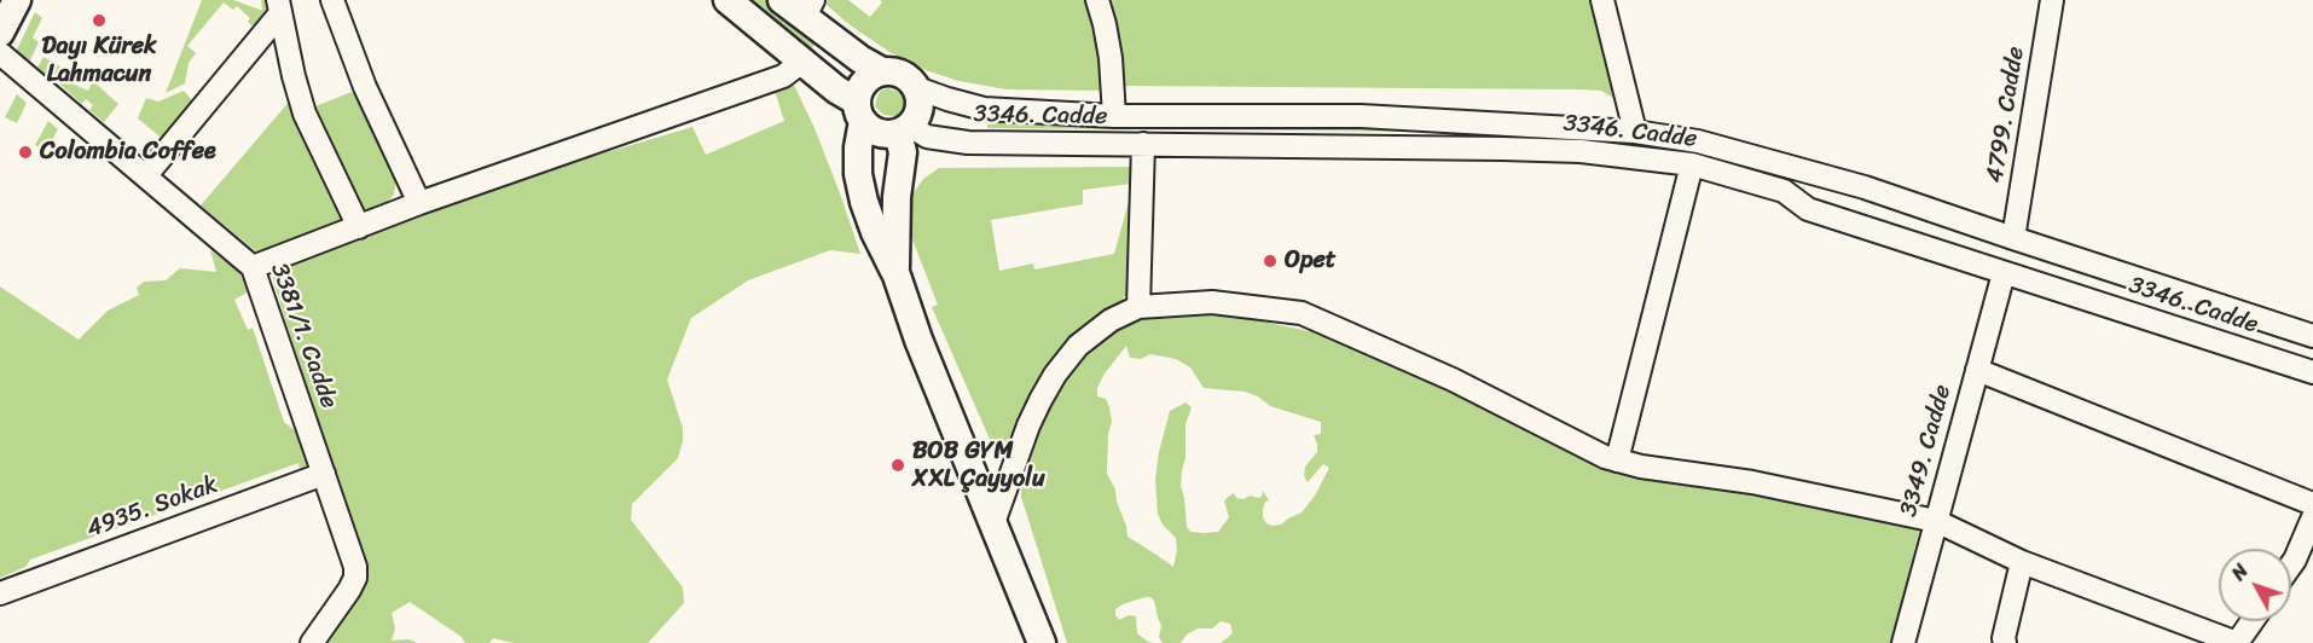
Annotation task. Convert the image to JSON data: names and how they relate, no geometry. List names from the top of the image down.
{
  "streets": {
    "street": [
      "4799. Cadde",
      "3346. Cadde",
      "3381/1. Cadde",
      "3349. Cadde",
      "4935. Sokak"
    ]
  },
  "crossings": [
    ["4799. Cadde", "3346. Cadde"],
    ["3346. Cadde", "3349. Cadde"],
    ["3381/1. Cadde", "4935. Sokak"]
  ],
  "places": [
    "Dayı Kürek Lahmacun",
    "Colombia Coffee",
    "Opet",
    "BOB GYM XXL Çayyolu"
  ],
  "north": "top left"
}
